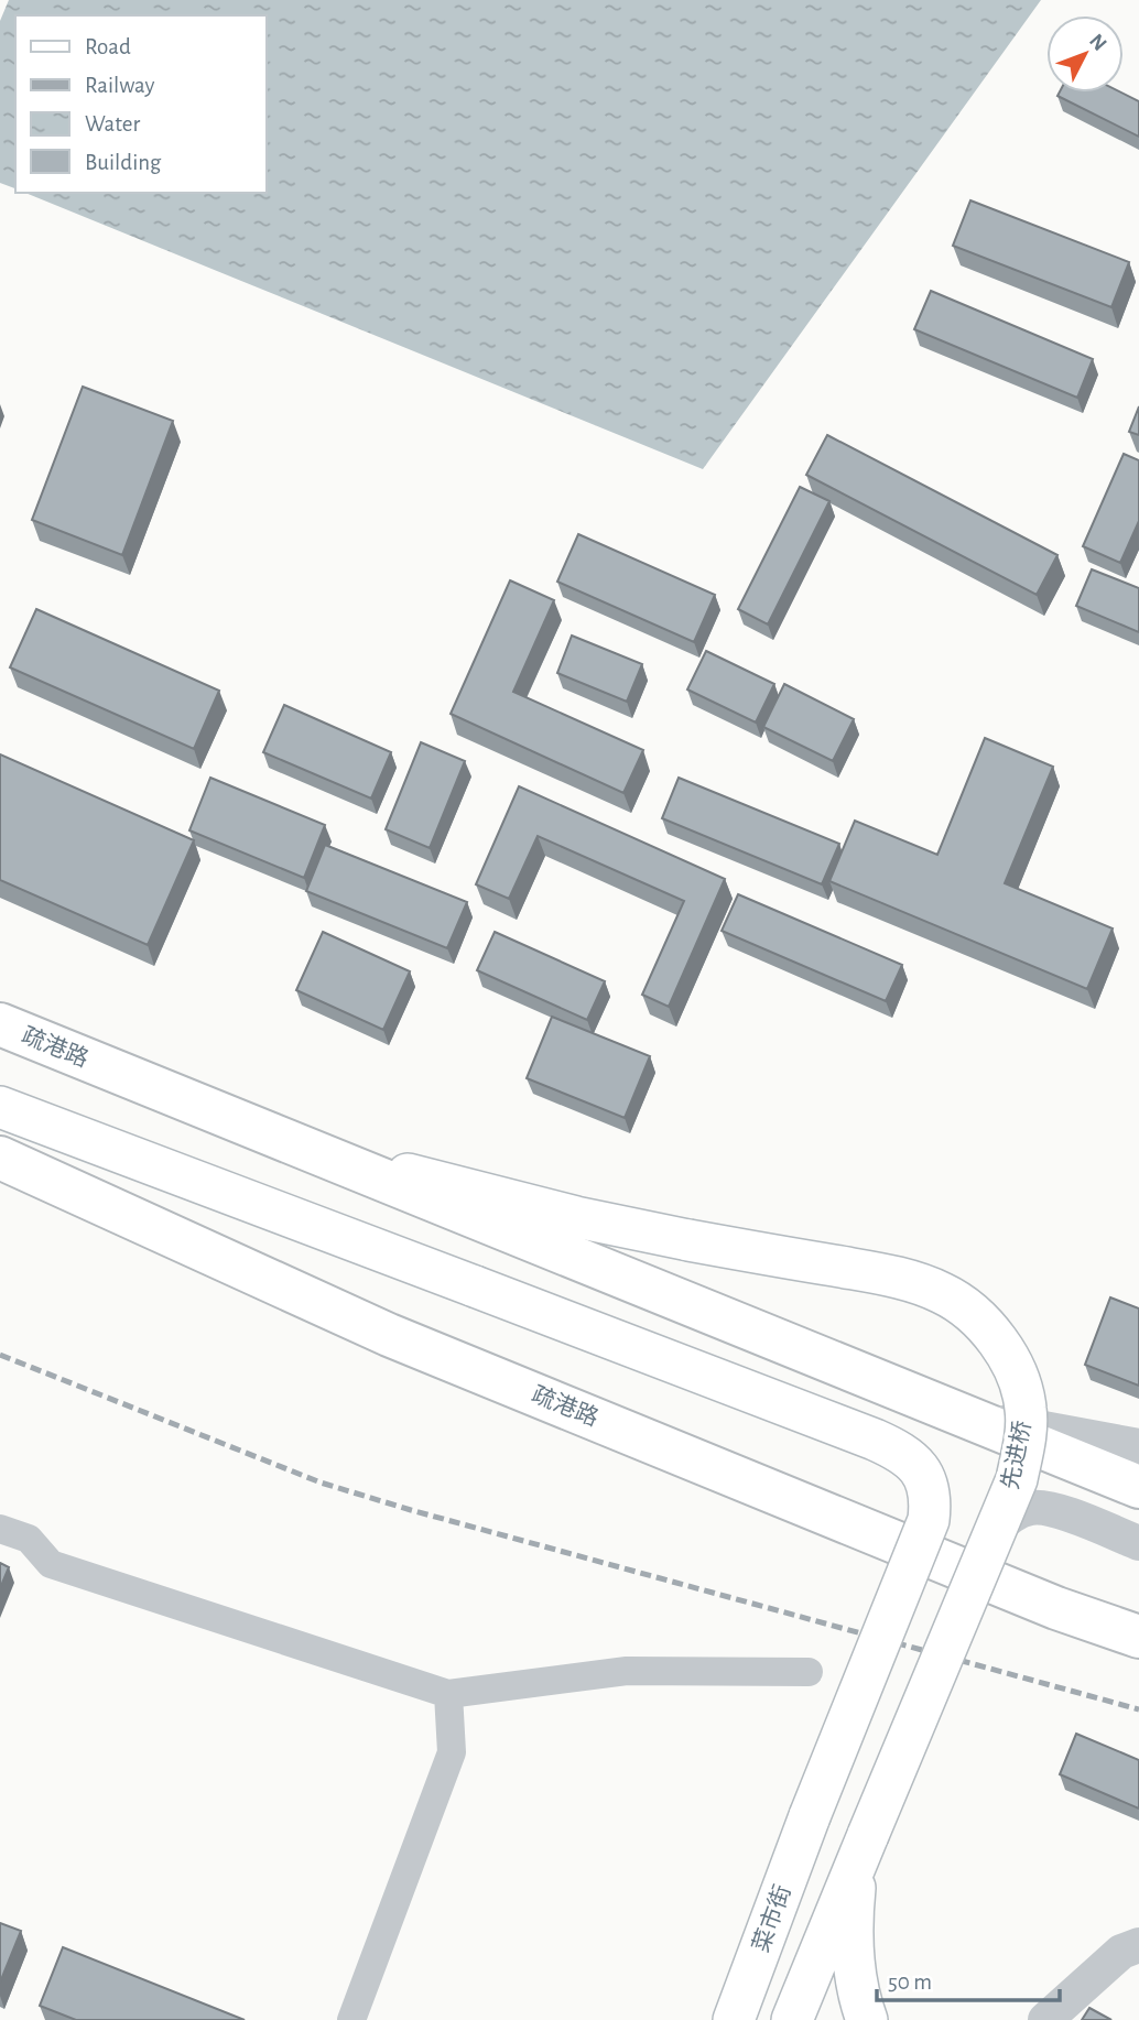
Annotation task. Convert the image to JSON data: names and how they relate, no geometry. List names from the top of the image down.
{
  "streets": {
    "highway": ["疏港路"],
    "main road": ["先进桥", "菜市街"]
  },
  "crossings": [
    ["疏港路", "先进桥"]
  ],
  "legend": [
    "Road",
    "Railway",
    "Water",
    "Building"
  ],
  "scale_bar": "50 m",
  "north": "top right"
}
